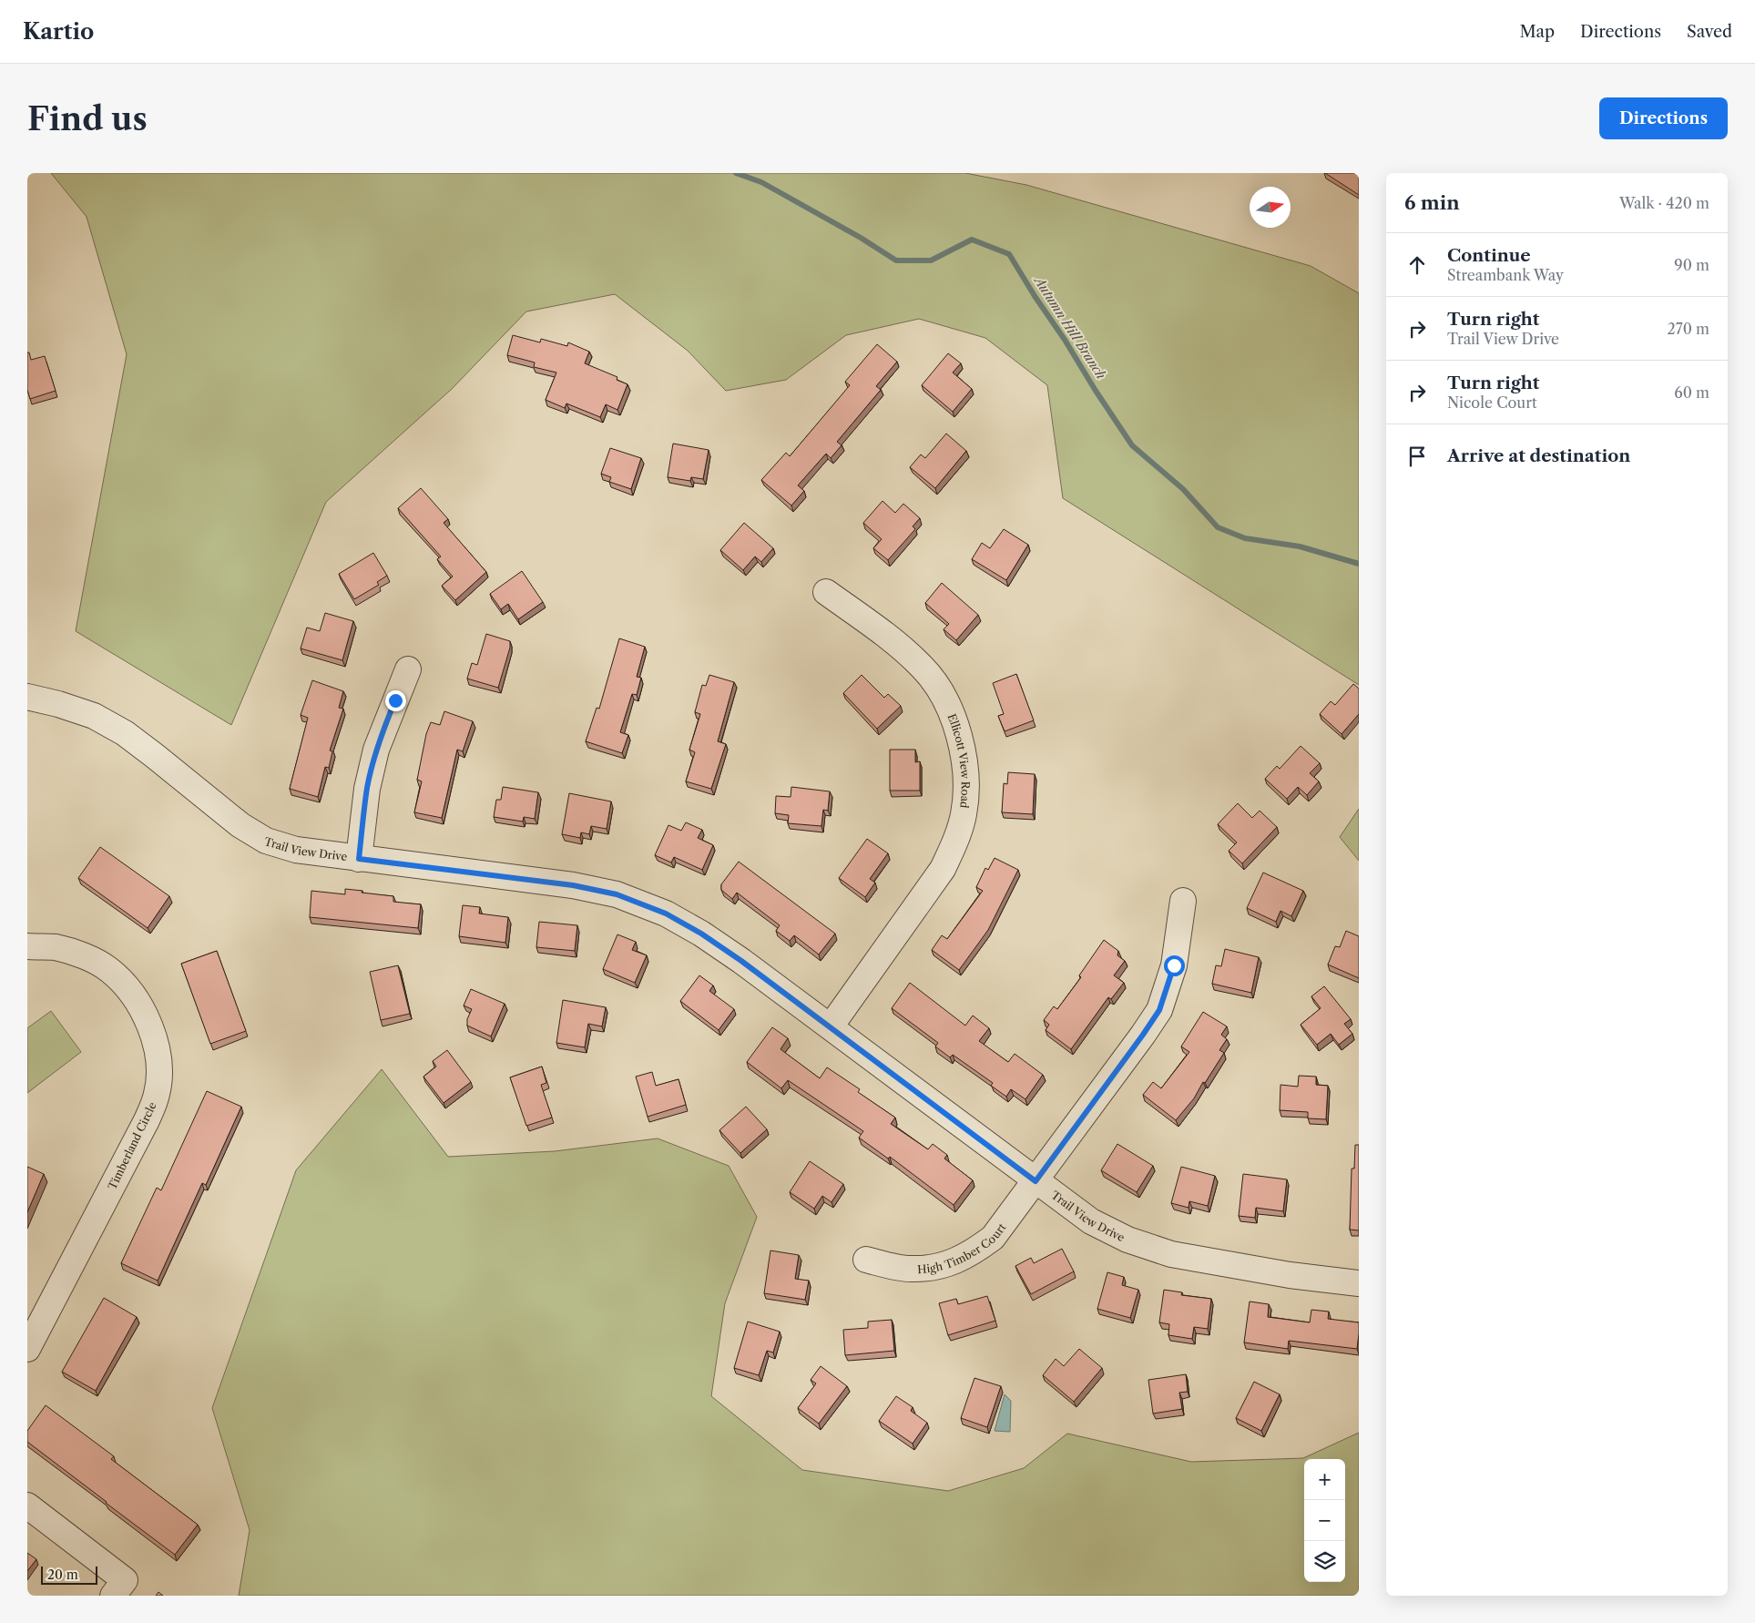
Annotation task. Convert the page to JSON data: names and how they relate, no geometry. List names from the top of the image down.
{
  "streets": {
    "street": [
      "Ellicott View Road",
      "Trail View Drive",
      "Timberland Circle",
      "High Timber Court"
    ]
  },
  "crossings": [
    ["Ellicott View Road", "Trail View Drive"],
    ["Trail View Drive", "High Timber Court"]
  ],
  "water": ["Autumn Hill Branch"],
  "scale_bar": "20 m",
  "north": "right",
  "page": {
    "header": "Kartio",
    "nav": ["Map", "Directions", "Saved"],
    "buttons": "Directions",
    "title": "Find us",
    "heading": ["6 min", "Walk · 420 m"],
    "list": [
      ["Continue", "Streambank Way", "90 m"],
      ["Turn right", "Trail View Drive", "270 m"],
      ["Turn right", "Nicole Court", "60 m"],
      "Arrive at destination"
    ],
    "map_buttons": ["+", "−"],
    "scale": "20 m"
  }
}
